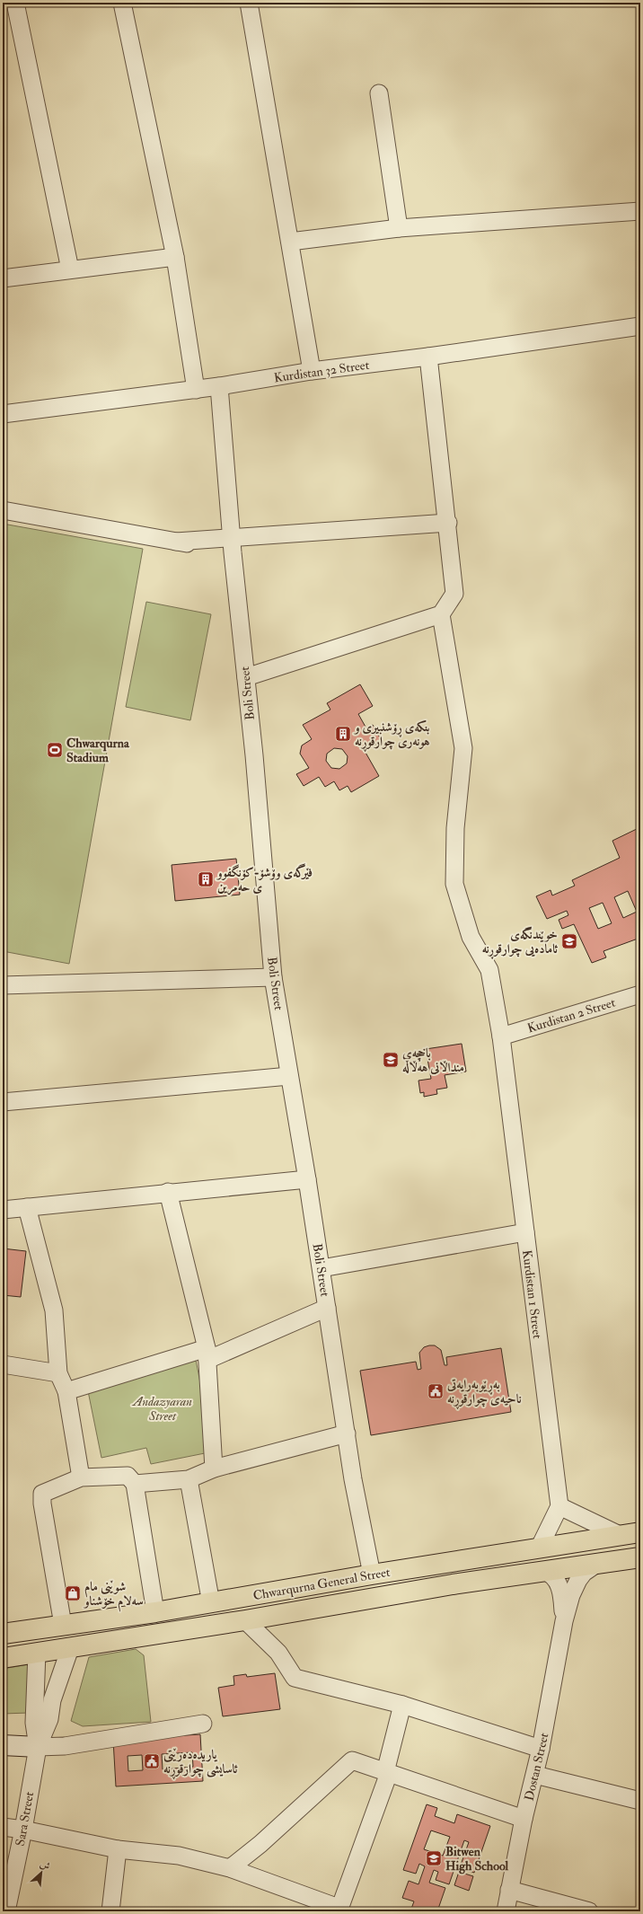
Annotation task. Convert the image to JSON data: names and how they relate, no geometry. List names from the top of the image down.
{
  "streets": {
    "highway": ["Chwarqurna General Street"],
    "street": [
      "Kurdistan 32 Street",
      "Boli Street",
      "Kurdistan 2 Street",
      "Kurdistan 1 Street",
      "Dostan Street",
      "Sara Street"
    ]
  },
  "crossings": [
    ["Kurdistan 32 Street", "Boli Street"],
    ["Boli Street", "Chwarqurna General Street"],
    ["Kurdistan 2 Street", "Kurdistan 1 Street"],
    ["Chwarqurna General Street", "Dostan Street"],
    ["Chwarqurna General Street", "Sara Street"]
  ],
  "parks": ["Andazyaran Street"],
  "places": {
    "building": ["بنکەی ڕۆشنبیری و هونەری چوارقوڕنە", "فێرگەی وۆشۆ-کۆنگفوو ی حەمرین"],
    "sports": ["Chwarqurna Stadium"],
    "school or university": ["خوێندنگەی ئامادەیی چوارقوڕنە", "باخچەی منداڵانی هەڵاڵە", "Bitwen High School"],
    "public building": ["بەڕێوبەرایەتی ناحیەی چوارقوڕنە", "یاریدەدەرێتی ئاسایشی چوارقوڕنە"],
    "shop": ["شوێنی مام سەلام خۆشناو"]
  },
  "north": "top right"
}
